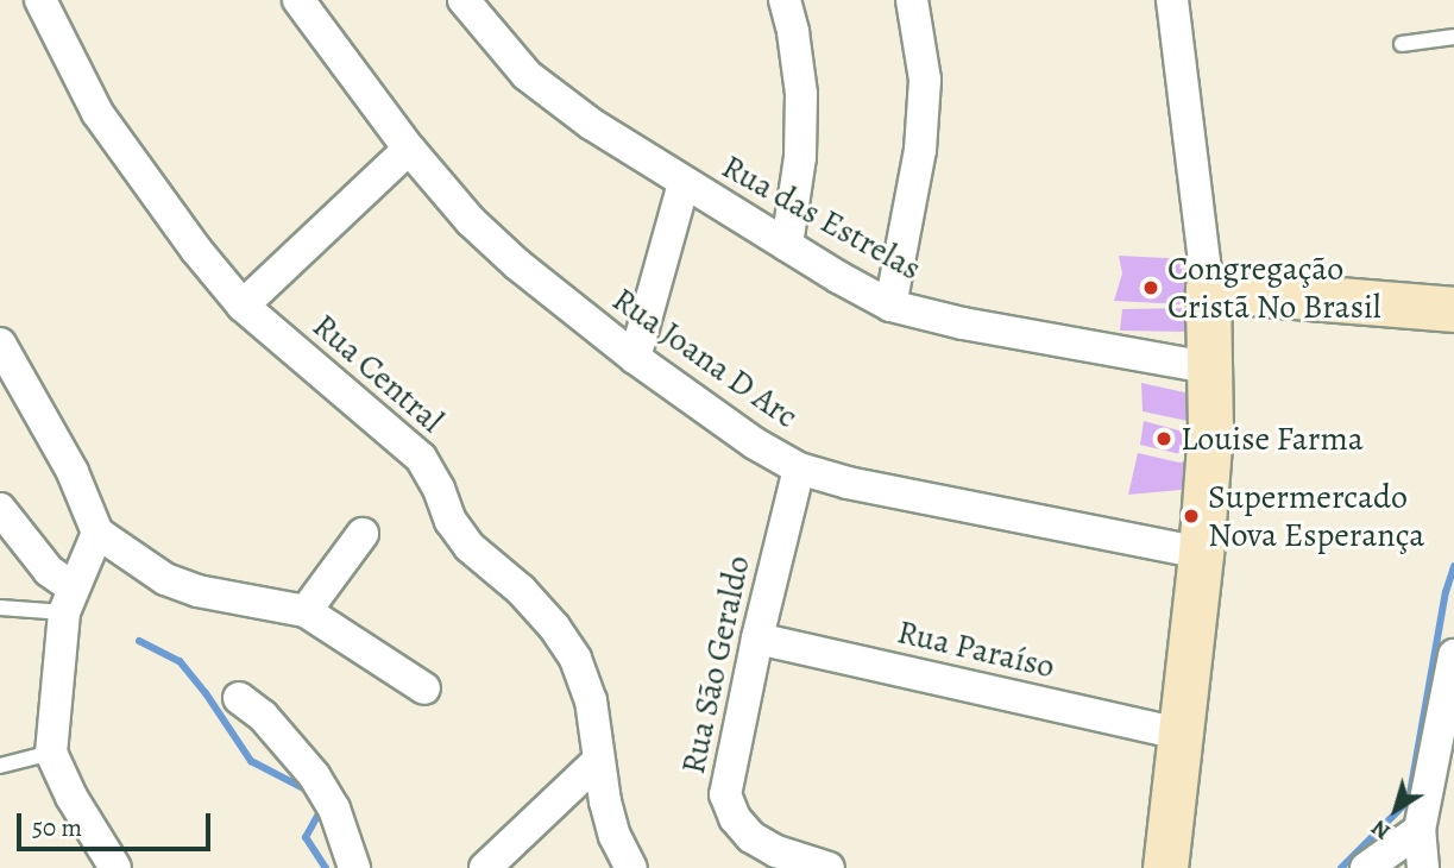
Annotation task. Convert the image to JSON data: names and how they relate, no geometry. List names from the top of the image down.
{
  "streets": {
    "street": [
      "Rua das Estrelas",
      "Rua Joana D Arc",
      "Rua Central",
      "Rua Paraíso",
      "Rua São Geraldo"
    ]
  },
  "crossings": [
    ["Rua Joana D Arc", "Rua São Geraldo"],
    ["Rua Paraíso", "Rua São Geraldo"]
  ],
  "places": ["Congregação Cristã No Brasil", "Louise Farma", "Supermercado Nova Esperança"],
  "scale_bar": "50 m",
  "north": "bottom left"
}
